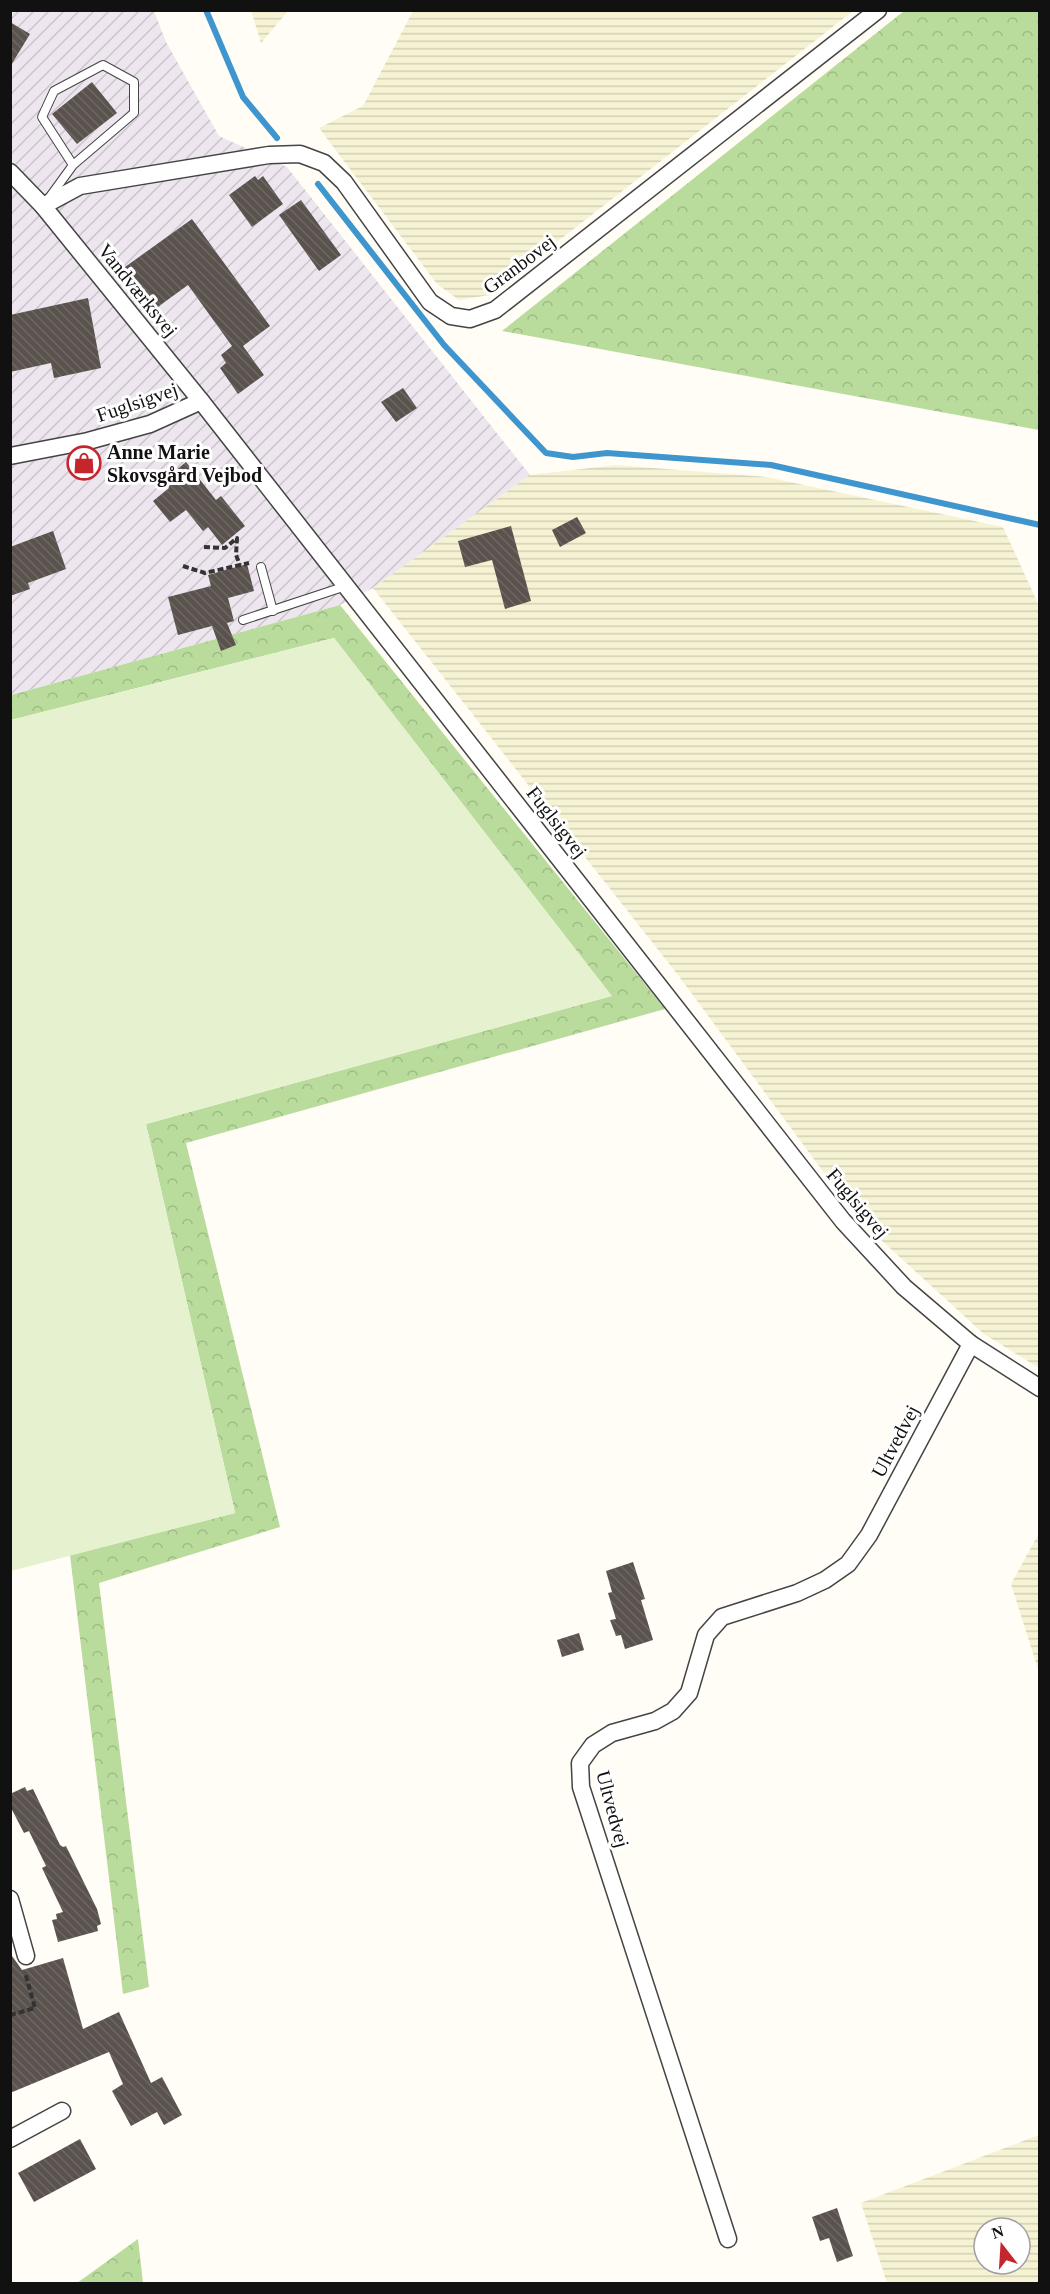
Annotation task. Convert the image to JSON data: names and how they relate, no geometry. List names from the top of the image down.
{
  "streets": {
    "street": [
      "Granbovej",
      "Vandværksvej",
      "Fuglsigvej",
      "Ultvedvej"
    ]
  },
  "crossings": [
    ["Granbovej", "Vandværksvej"],
    ["Vandværksvej", "Fuglsigvej"],
    ["Fuglsigvej", "Ultvedvej"]
  ],
  "places": {
    "shop": ["Anne Marie Skovsgård Vejbod"]
  },
  "north": "top"
}
